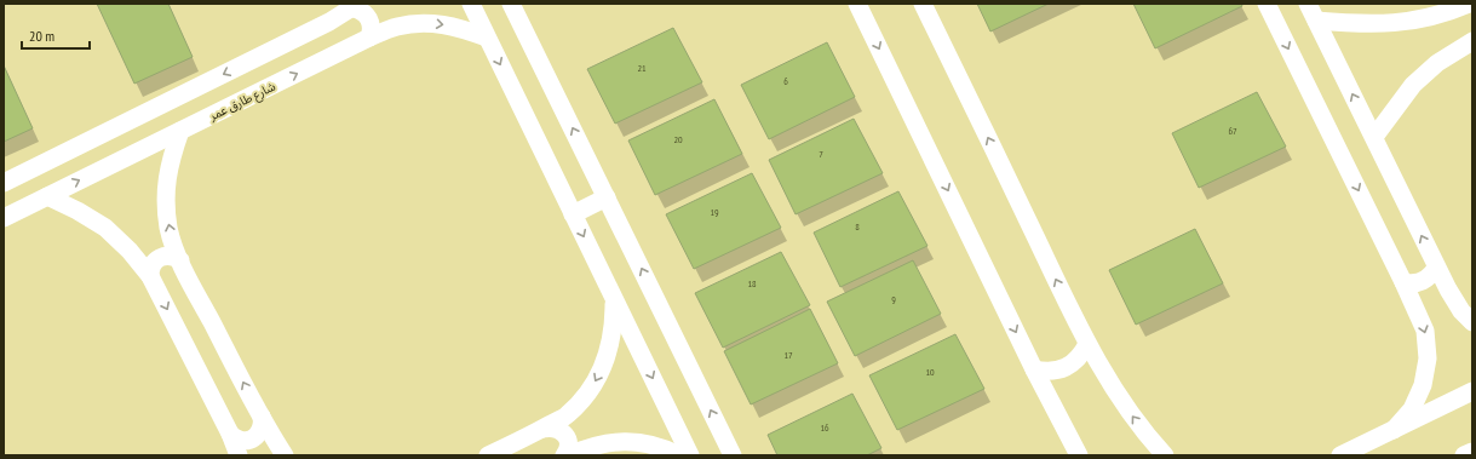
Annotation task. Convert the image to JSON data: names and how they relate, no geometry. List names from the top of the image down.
{
  "streets": {
    "street": ["شارع طارق عمر"]
  },
  "house_numbers": [
    "21",
    "6",
    "67",
    "20",
    "7",
    "19",
    "8",
    "18",
    "9",
    "17",
    "10",
    "16"
  ],
  "scale_bar": "20 m"
}
